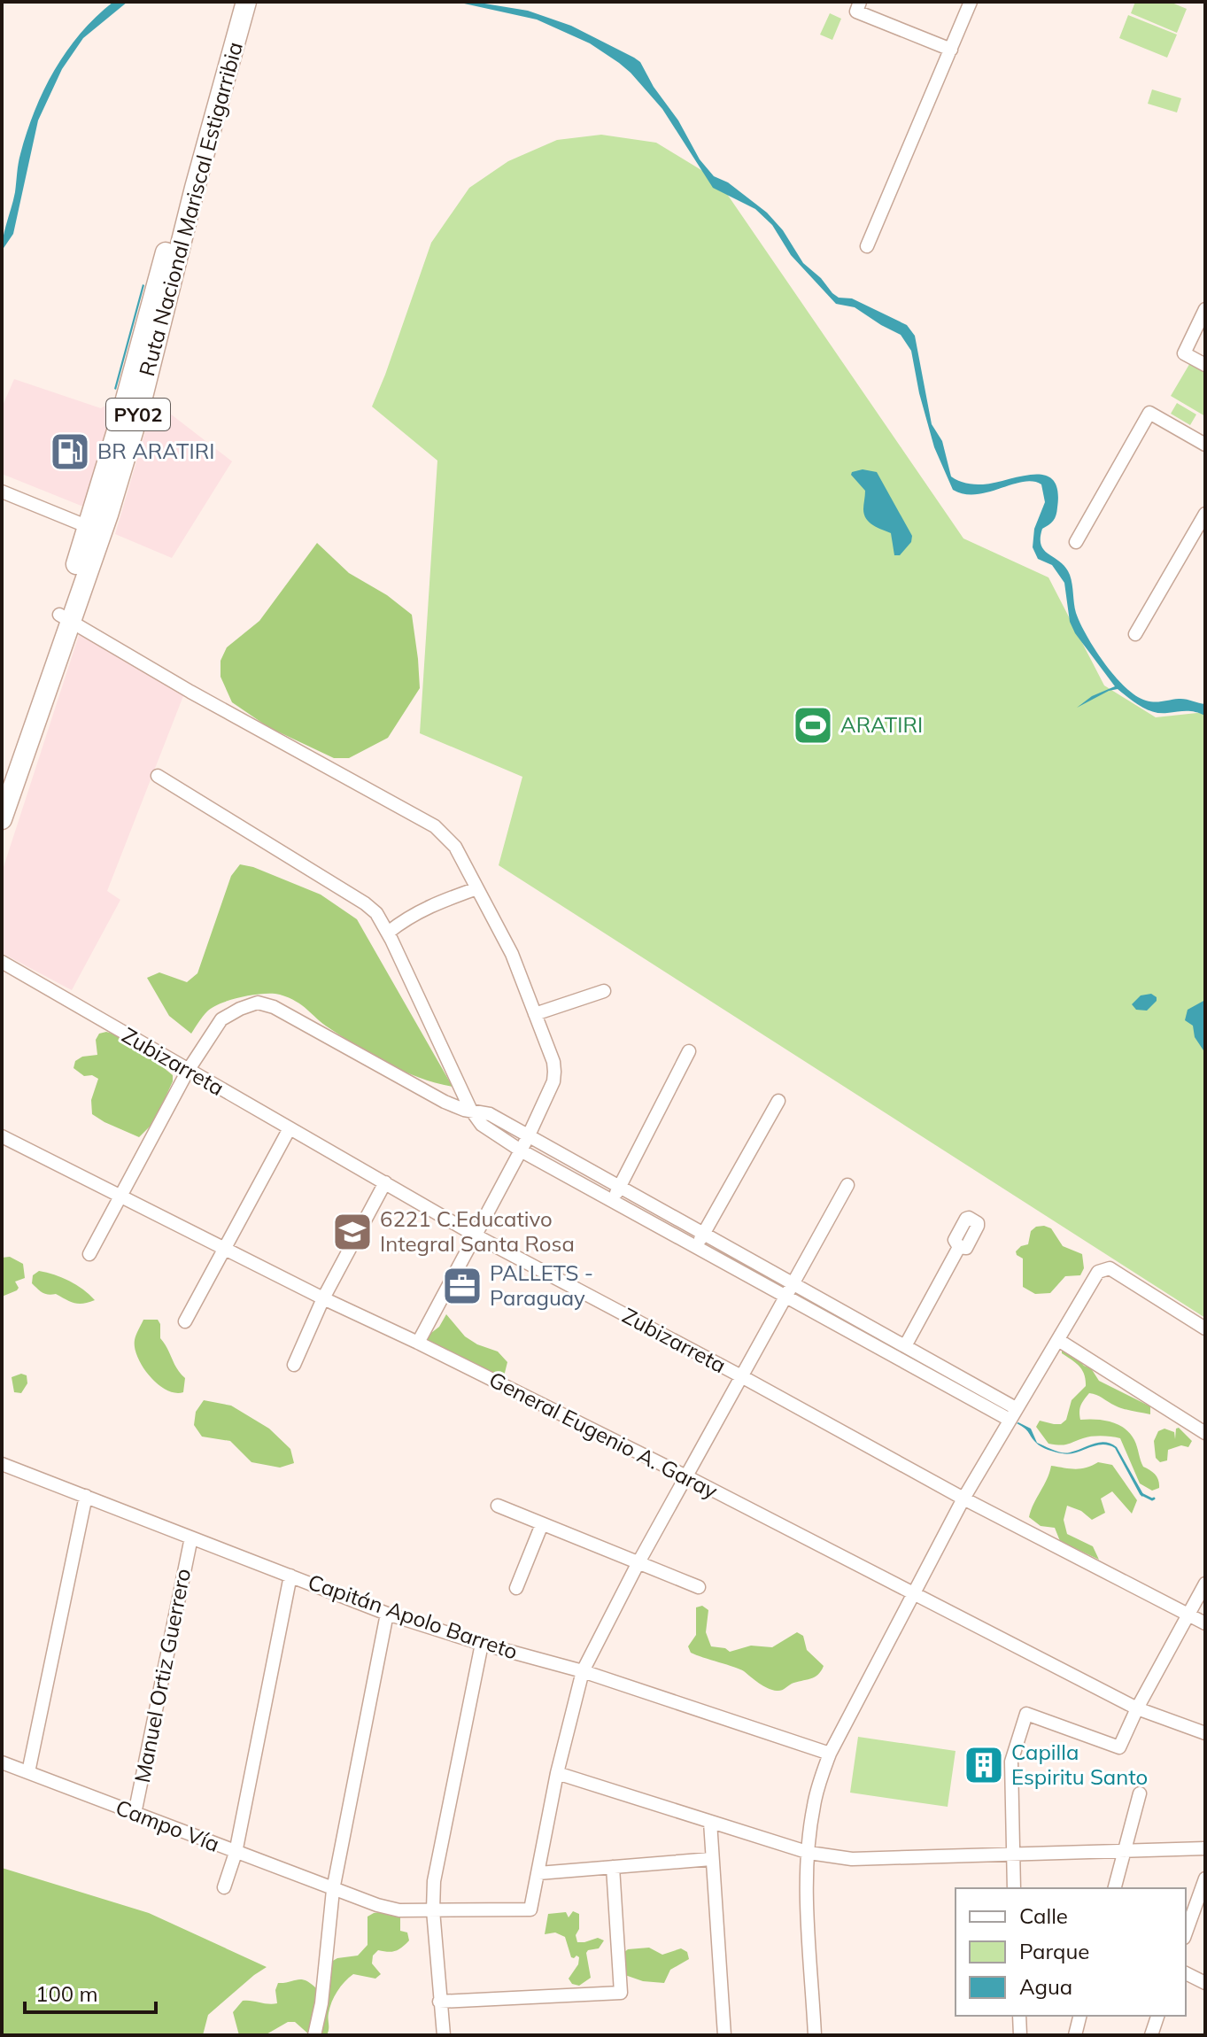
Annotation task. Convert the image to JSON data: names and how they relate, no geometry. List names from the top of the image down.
{
  "streets": {
    "highway": ["Ruta Nacional Mariscal Estigarribia", "PY02"],
    "street": [
      "Zubizarreta",
      "General Eugenio A. Garay",
      "Capitán Apolo Barreto",
      "Manuel Ortiz Guerrero",
      "Campo Vía"
    ]
  },
  "crossings": [
    ["Capitán Apolo Barreto", "Manuel Ortiz Guerrero"],
    ["Manuel Ortiz Guerrero", "Campo Vía"]
  ],
  "places": {
    "fuel station": ["BR ARATIRI"],
    "sports": ["ARATIRI"],
    "school or university": ["6221 C.Educativo Integral Santa Rosa"],
    "office": ["PALLETS - Paraguay"],
    "building": ["Capilla Espiritu Santo"]
  },
  "legend": ["Calle", "Parque", "Agua"],
  "scale_bar": "100 m"
}
